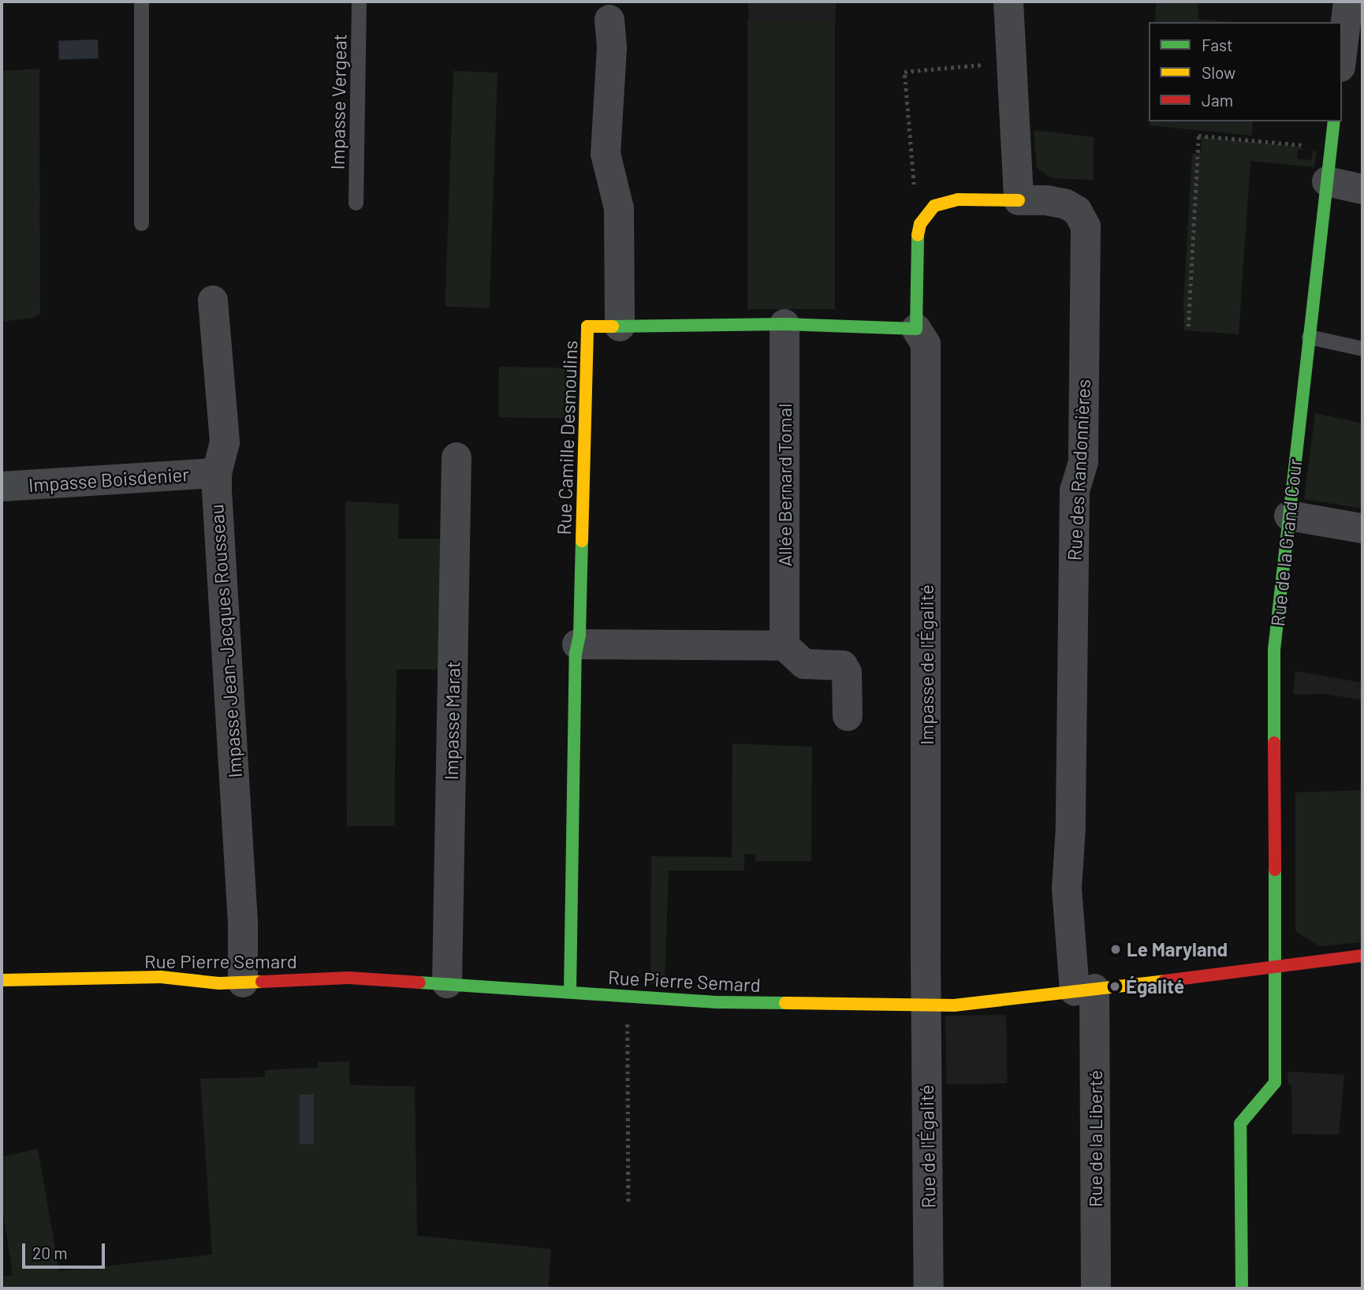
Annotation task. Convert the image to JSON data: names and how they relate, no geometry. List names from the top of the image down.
{
  "streets": {
    "street": [
      "Rue Camille Desmoulins",
      "Rue des Randonnières",
      "Impasse Boisdenier",
      "Allée Bernard Tomal",
      "Rue de la Grand Cour",
      "Impasse Jean-Jacques Rousseau",
      "Impasse de l'Égalité",
      "Impasse Marat",
      "Rue Pierre Semard",
      "Rue de la Liberté",
      "Rue de l'Égalité"
    ],
    "lane": ["Impasse Vergeat"]
  },
  "crossings": [
    ["Rue Camille Desmoulins", "Allée Bernard Tomal"],
    ["Rue Camille Desmoulins", "Impasse de l'Égalité"],
    ["Rue Camille Desmoulins", "Rue Pierre Semard"],
    ["Rue des Randonnières", "Rue Pierre Semard"],
    ["Rue des Randonnières", "Rue de la Liberté"],
    ["Impasse Boisdenier", "Impasse Jean-Jacques Rousseau"],
    ["Rue de la Grand Cour", "Rue Pierre Semard"],
    ["Impasse Jean-Jacques Rousseau", "Rue Pierre Semard"],
    ["Impasse de l'Égalité", "Rue Pierre Semard"],
    ["Impasse de l'Égalité", "Rue de l'Égalité"],
    ["Impasse Marat", "Rue Pierre Semard"],
    ["Rue Pierre Semard", "Rue de la Liberté"],
    ["Rue Pierre Semard", "Rue de l'Égalité"]
  ],
  "places": ["Le Maryland", "Égalité"],
  "legend": ["Fast", "Slow", "Jam"],
  "scale_bar": "20 m"
}
